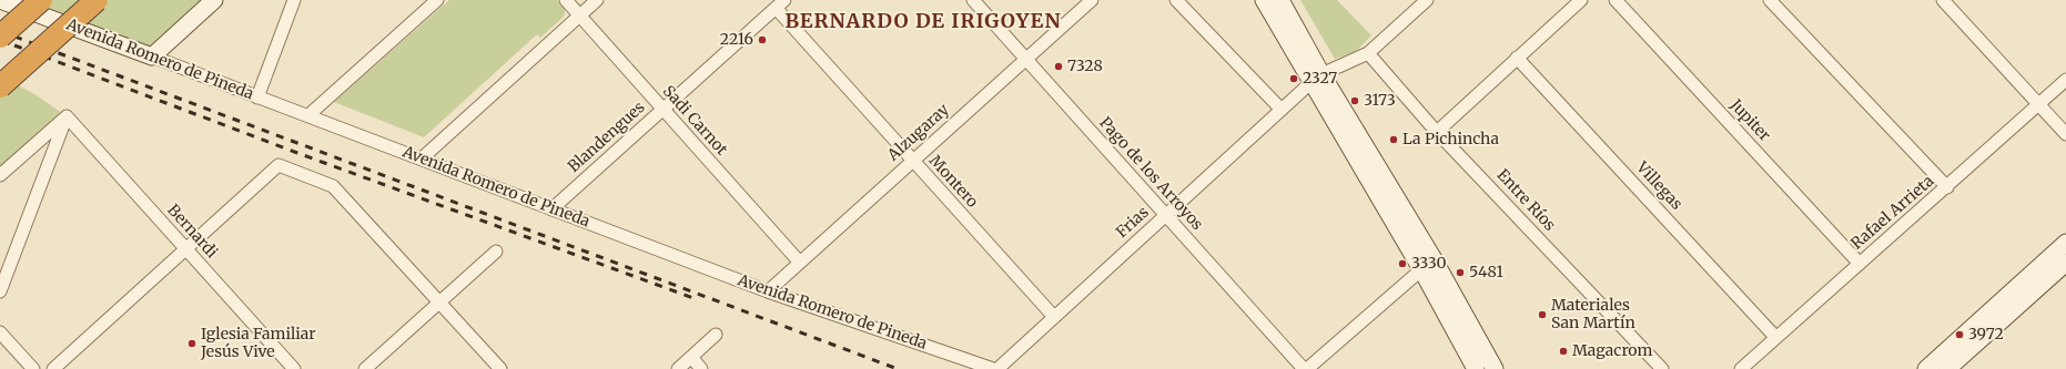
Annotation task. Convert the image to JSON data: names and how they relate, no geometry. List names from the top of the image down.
{
  "streets": {
    "main road": ["Avenida Romero de Pineda"],
    "street": [
      "Sadi Carnot",
      "Jupiter",
      "Alzugaray",
      "Blandengues",
      "Pago de los Arroyos",
      "Montero",
      "Villegas",
      "Entre Ríos",
      "Rafael Arrieta",
      "Frias",
      "Bernardi"
    ]
  },
  "crossings": [
    ["Avenida Romero de Pineda", "Alzugaray"],
    ["Avenida Romero de Pineda", "Blandengues"],
    ["Sadi Carnot", "Alzugaray"],
    ["Sadi Carnot", "Blandengues"],
    ["Jupiter", "Rafael Arrieta"],
    ["Alzugaray", "Pago de los Arroyos"],
    ["Alzugaray", "Montero"],
    ["Blandengues", "Montero"],
    ["Pago de los Arroyos", "Frias"],
    ["Montero", "Frias"],
    ["Villegas", "Rafael Arrieta"],
    ["Entre Ríos", "Frias"]
  ],
  "districts": ["BERNARDO DE IRIGOYEN"],
  "places": [
    "2216",
    "7328",
    "2327",
    "3173",
    "La Pichincha",
    "3330",
    "5481",
    "Materiales San Martín",
    "3972",
    "Iglesia Familiar Jesús Vive",
    "Magacrom"
  ]
}
